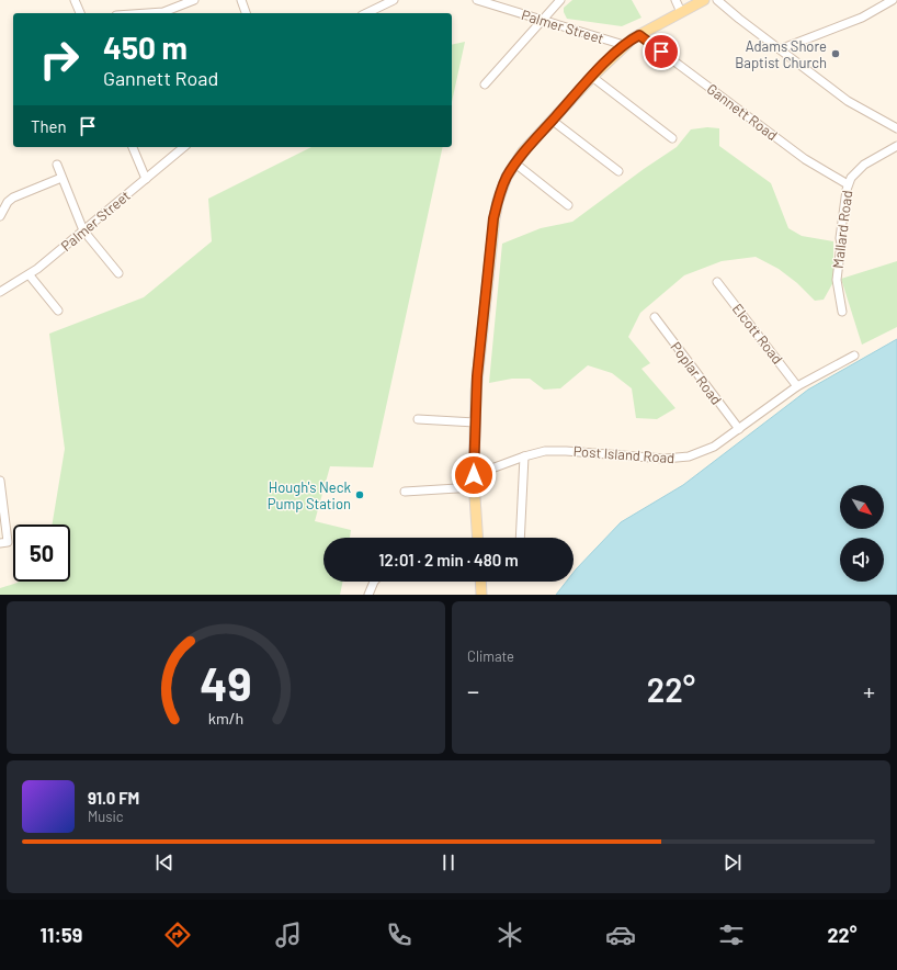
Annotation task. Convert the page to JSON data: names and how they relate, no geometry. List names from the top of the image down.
{
  "streets": {
    "street": [
      "Palmer Street",
      "Gannett Road",
      "Mallard Road",
      "Elcott Road",
      "Poplar Road",
      "Post Island Road"
    ]
  },
  "crossings": [
    ["Gannett Road", "Mallard Road"],
    ["Elcott Road", "Post Island Road"],
    ["Poplar Road", "Post Island Road"]
  ],
  "places": ["Adams Shore Baptist Church", "Hough's Neck Pump Station"],
  "north": "bottom right",
  "page": {
    "turn": ["450 m", "Gannett Road"],
    "then": "Then",
    "limit": "50",
    "trip": "12:01 · 2 min · 480 m",
    "tile": "Climate",
    "heat": ["−", "22°", "+"],
    "song": ["91.0 FM", "Music"],
    "tabs": ["11:59", "22°"],
    "gauge": ["49", "km/h"]
  }
}
